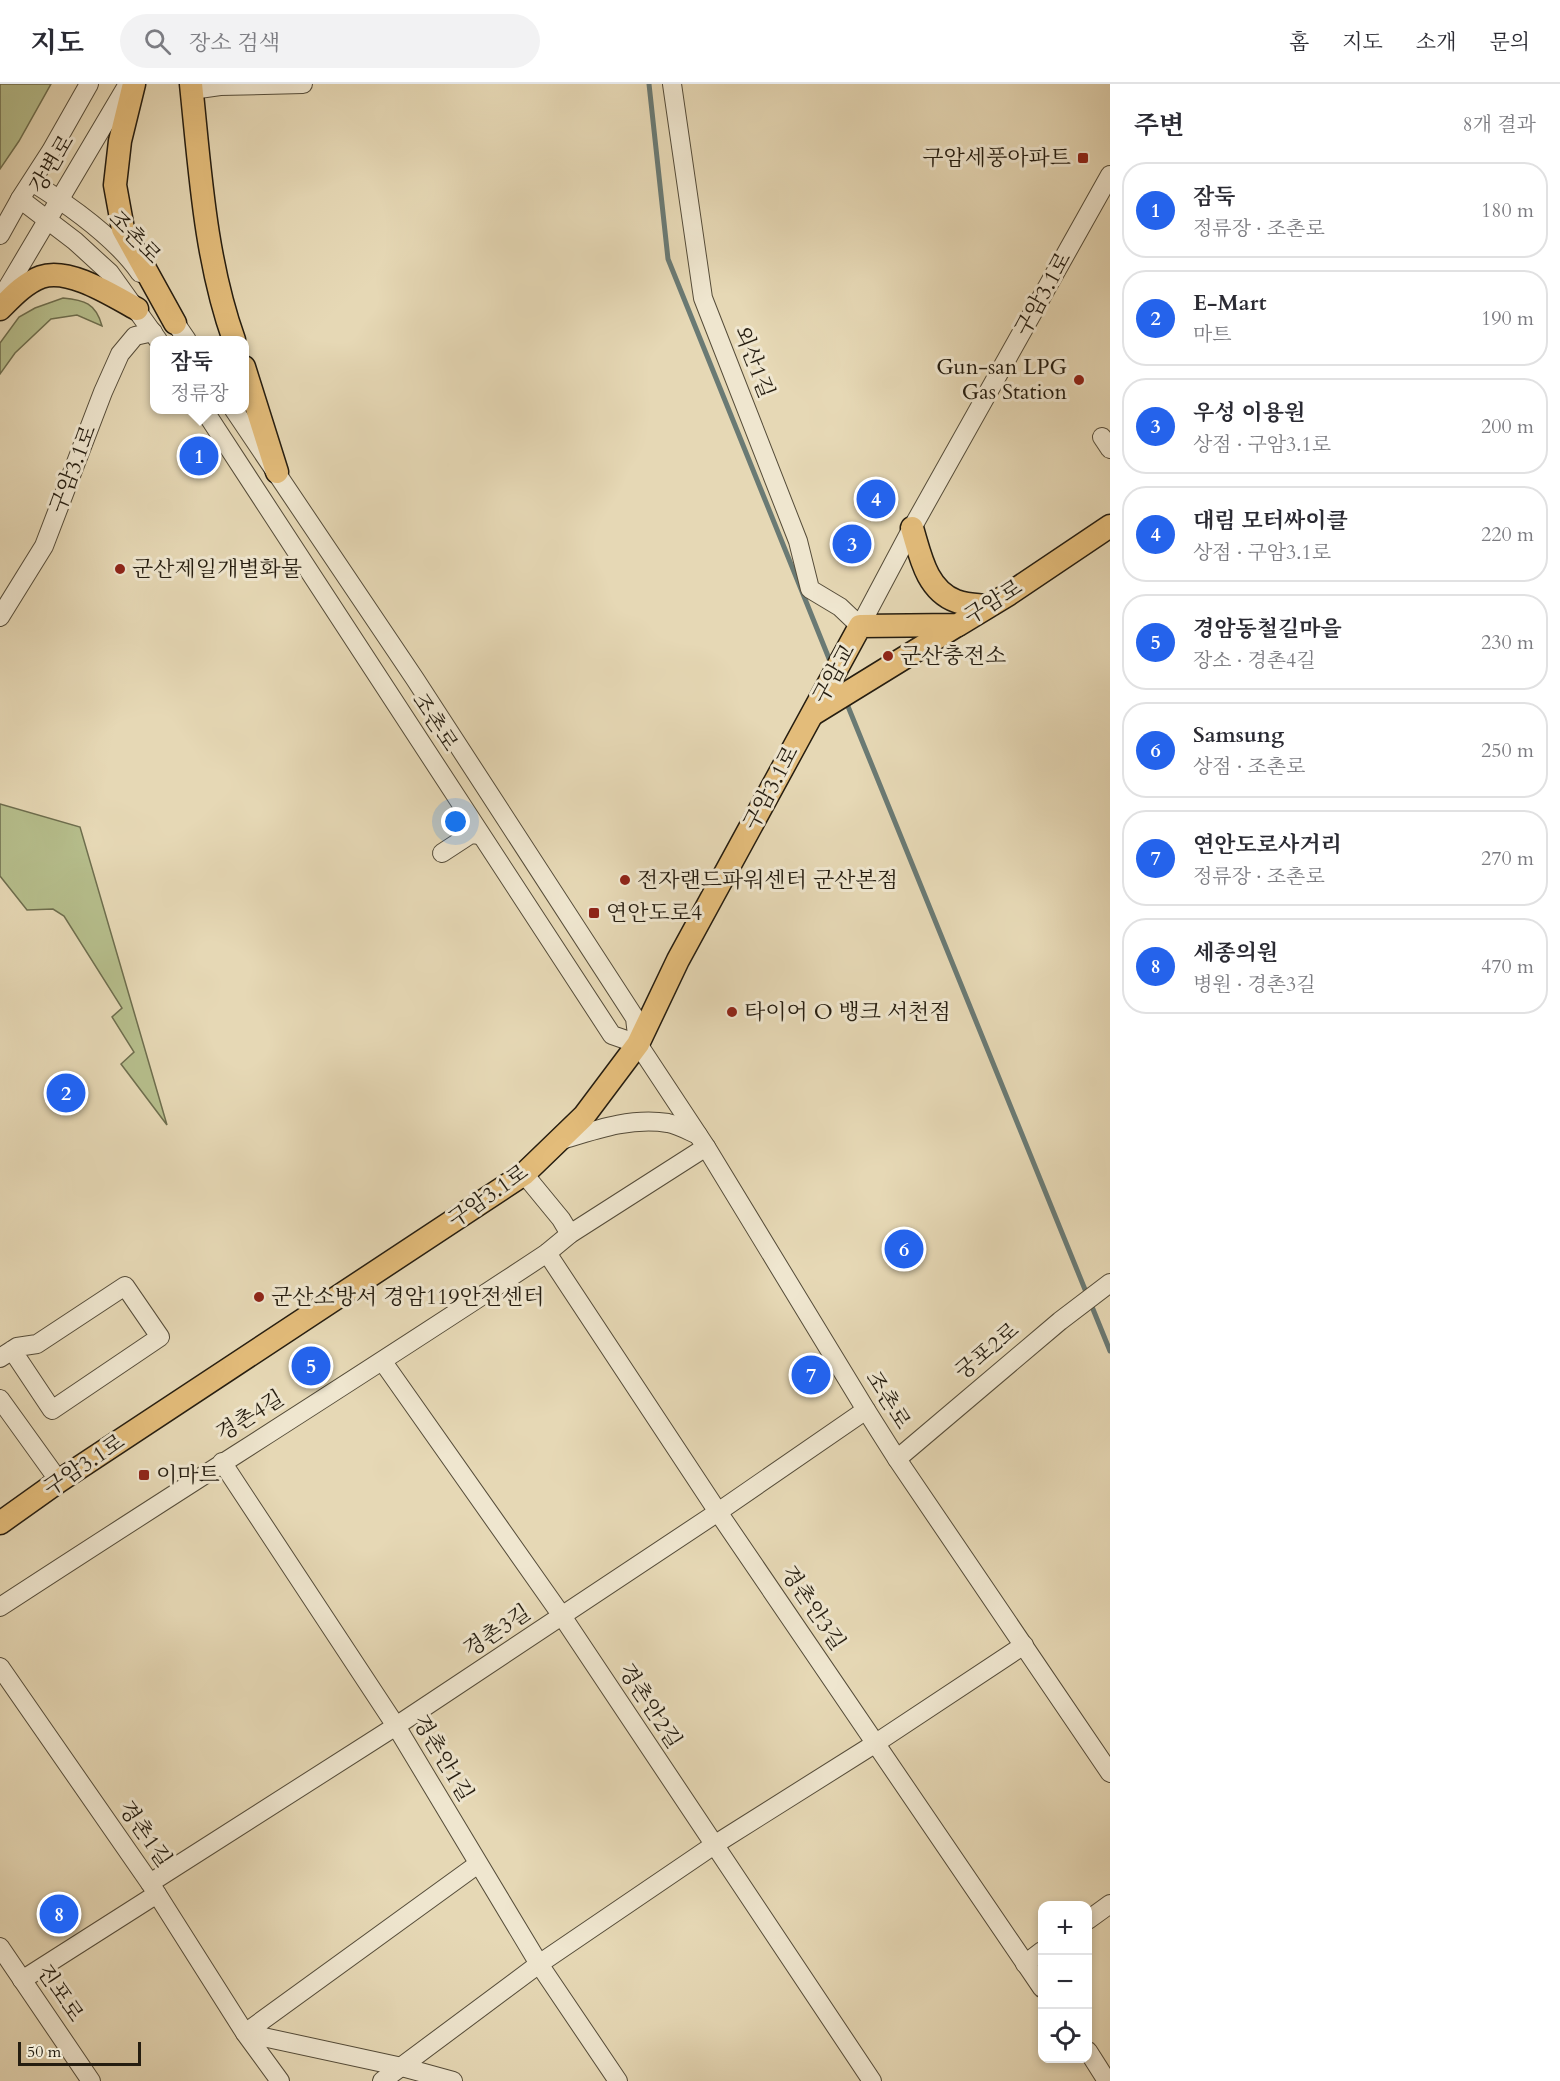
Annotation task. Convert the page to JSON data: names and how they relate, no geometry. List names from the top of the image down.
{
  "streets": {
    "main road": ["구암3.1로", "구암로", "구암교"],
    "street": [
      "강변로",
      "조촌로",
      "외산1길",
      "궁포2로",
      "경촌4길",
      "경촌안3길",
      "경촌3길",
      "경촌안2길",
      "경촌안1길",
      "경촌1길",
      "진포로"
    ]
  },
  "crossings": [
    ["강변로", "조촌로"],
    ["조촌로", "구암3.1로"],
    ["조촌로", "궁포2로"],
    ["조촌로", "경촌4길"],
    ["조촌로", "경촌3길"],
    ["구암3.1로", "외산1길"],
    ["구암3.1로", "구암로"],
    ["구암3.1로", "구암교"],
    ["외산1길", "구암로"],
    ["외산1길", "구암교"],
    ["구암로", "구암교"],
    ["경촌4길", "경촌안3길"],
    ["경촌4길", "경촌안2길"],
    ["경촌4길", "경촌안1길"],
    ["경촌안3길", "경촌3길"],
    ["경촌3길", "경촌안2길"],
    ["경촌3길", "경촌안1길"],
    ["경촌3길", "경촌1길"],
    ["경촌3길", "진포로"]
  ],
  "places": {
    "transit": ["구암세풍아파트", "연안도로4", "이마트"],
    "other": [
      "Gun-san LPG Gas Station",
      "군산제일개별화물",
      "군산충전소",
      "전자랜드파워센터 군산본점",
      "타이어 O 뱅크 서천점",
      "군산소방서 경암119안전센터"
    ]
  },
  "scale_bar": "50 m",
  "page": {
    "header": "지도",
    "search": "장소 검색",
    "nav": [
      "홈",
      "지도",
      "소개",
      "문의"
    ],
    "heading": ["주변", "8개 결과"],
    "list": [
      {
        "mark": "1",
        "name": "잠둑",
        "note": "정류장 · 조촌로",
        "value": "180 m"
      },
      {
        "mark": "2",
        "name": "E-Mart",
        "note": "마트",
        "value": "190 m"
      },
      {
        "mark": "3",
        "name": "우성 이용원",
        "note": "상점 · 구암3.1로",
        "value": "200 m"
      },
      {
        "mark": "4",
        "name": "대림 모터싸이클",
        "note": "상점 · 구암3.1로",
        "value": "220 m"
      },
      {
        "mark": "5",
        "name": "경암동철길마을",
        "note": "장소 · 경촌4길",
        "value": "230 m"
      },
      {
        "mark": "6",
        "name": "Samsung",
        "note": "상점 · 조촌로",
        "value": "250 m"
      },
      {
        "mark": "7",
        "name": "연안도로사거리",
        "note": "정류장 · 조촌로",
        "value": "270 m"
      },
      {
        "mark": "8",
        "name": "세종의원",
        "note": "병원 · 경촌3길",
        "value": "470 m"
      }
    ],
    "popup": ["잠둑", "정류장"],
    "pins": [
      "1",
      "4",
      "3",
      "2",
      "6",
      "5",
      "7",
      "8"
    ],
    "map_buttons": ["+", "−"],
    "scale": "50 m"
  }
}
